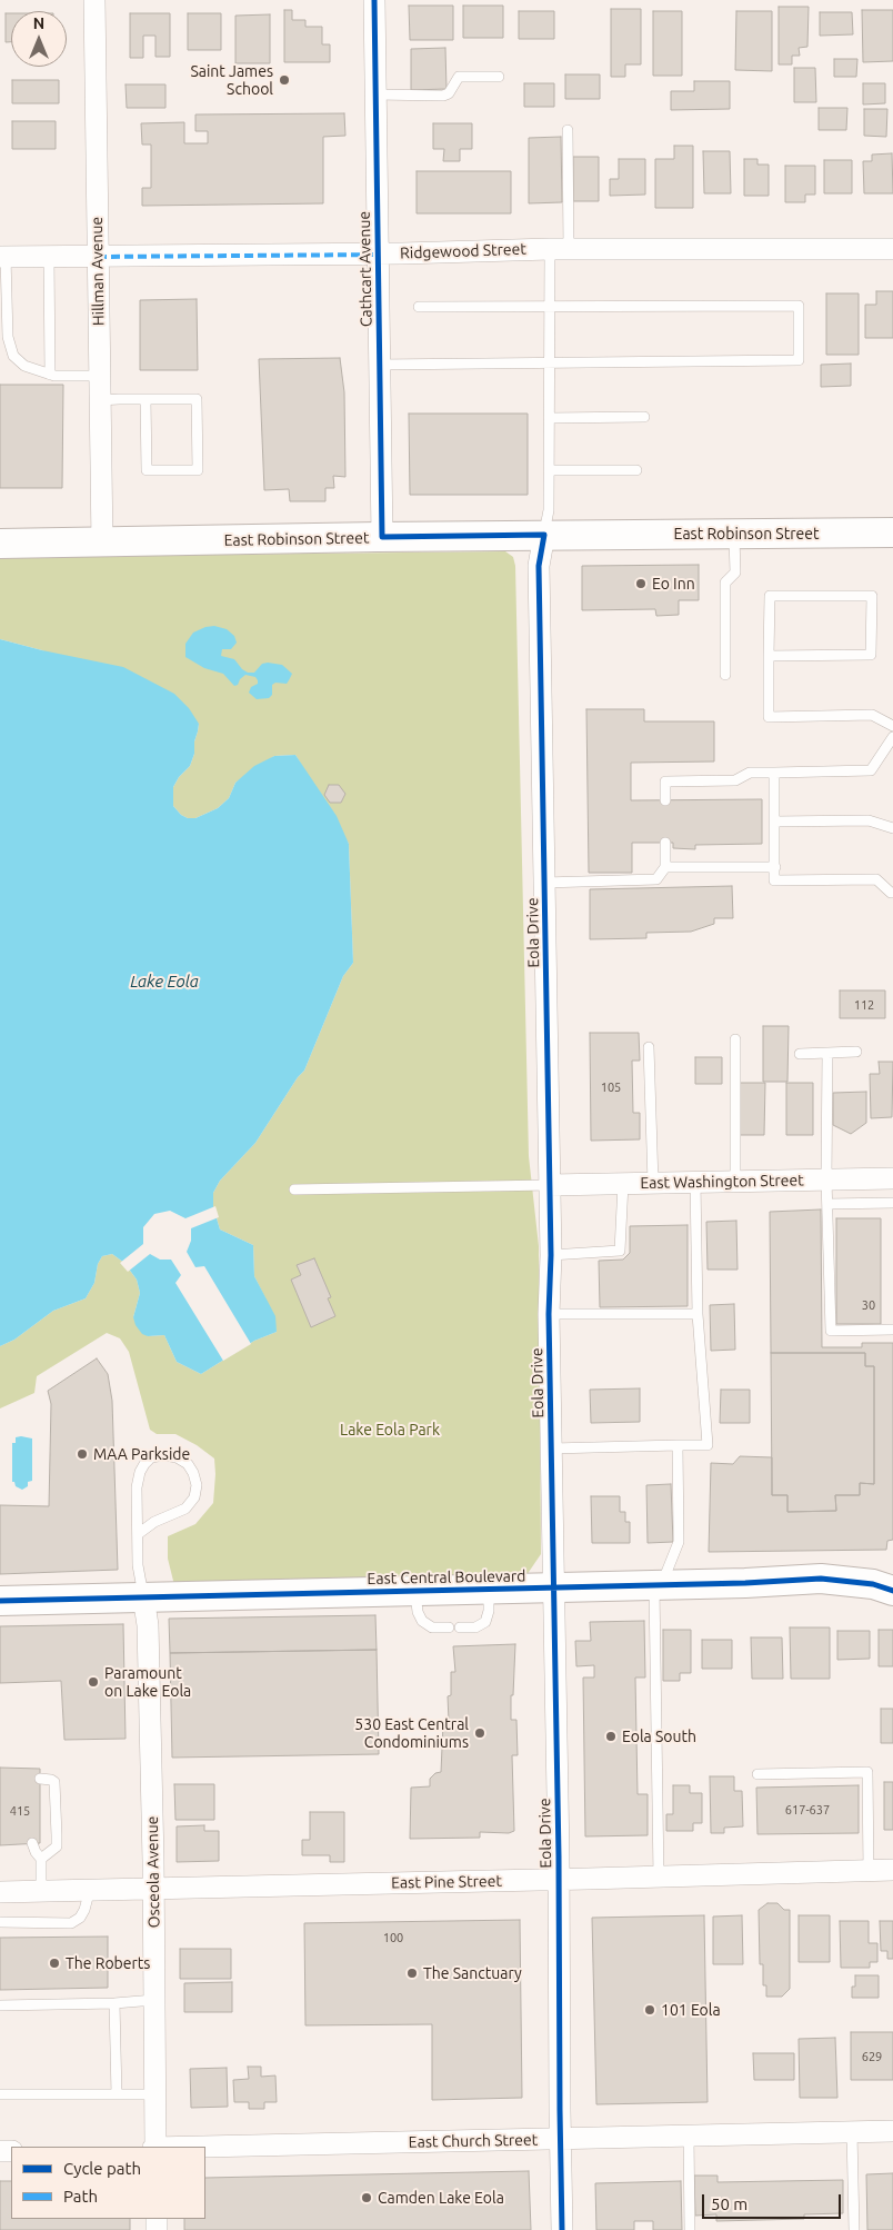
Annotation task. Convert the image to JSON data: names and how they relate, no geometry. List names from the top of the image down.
{
  "streets": {
    "main road": ["East Robinson Street", "East Central Boulevard"],
    "street": [
      "Ridgewood Street",
      "Cathcart Avenue",
      "Hillman Avenue",
      "Eola Drive",
      "East Washington Street",
      "Osceola Avenue",
      "East Pine Street",
      "East Church Street"
    ]
  },
  "crossings": [
    ["Ridgewood Street", "Cathcart Avenue"],
    ["Ridgewood Street", "Hillman Avenue"],
    ["Cathcart Avenue", "East Robinson Street"],
    ["Hillman Avenue", "East Robinson Street"],
    ["East Robinson Street", "Eola Drive"],
    ["Eola Drive", "East Washington Street"],
    ["Eola Drive", "East Central Boulevard"],
    ["Eola Drive", "East Pine Street"],
    ["Eola Drive", "East Church Street"],
    ["East Central Boulevard", "Osceola Avenue"],
    ["Osceola Avenue", "East Pine Street"]
  ],
  "water": ["Lake Eola"],
  "parks": ["Lake Eola Park"],
  "places": [
    "Saint James School",
    "Eo Inn",
    "MAA Parkside",
    "Paramount on Lake Eola",
    "530 East Central Condominiums",
    "Eola South",
    "The Roberts",
    "The Sanctuary",
    "101 Eola",
    "Camden Lake Eola"
  ],
  "house_numbers": [
    "112",
    "105",
    "30",
    "617-637",
    "415",
    "100",
    "629"
  ],
  "legend": ["Cycle path", "Path"],
  "scale_bar": "50 m",
  "north": "top"
}
